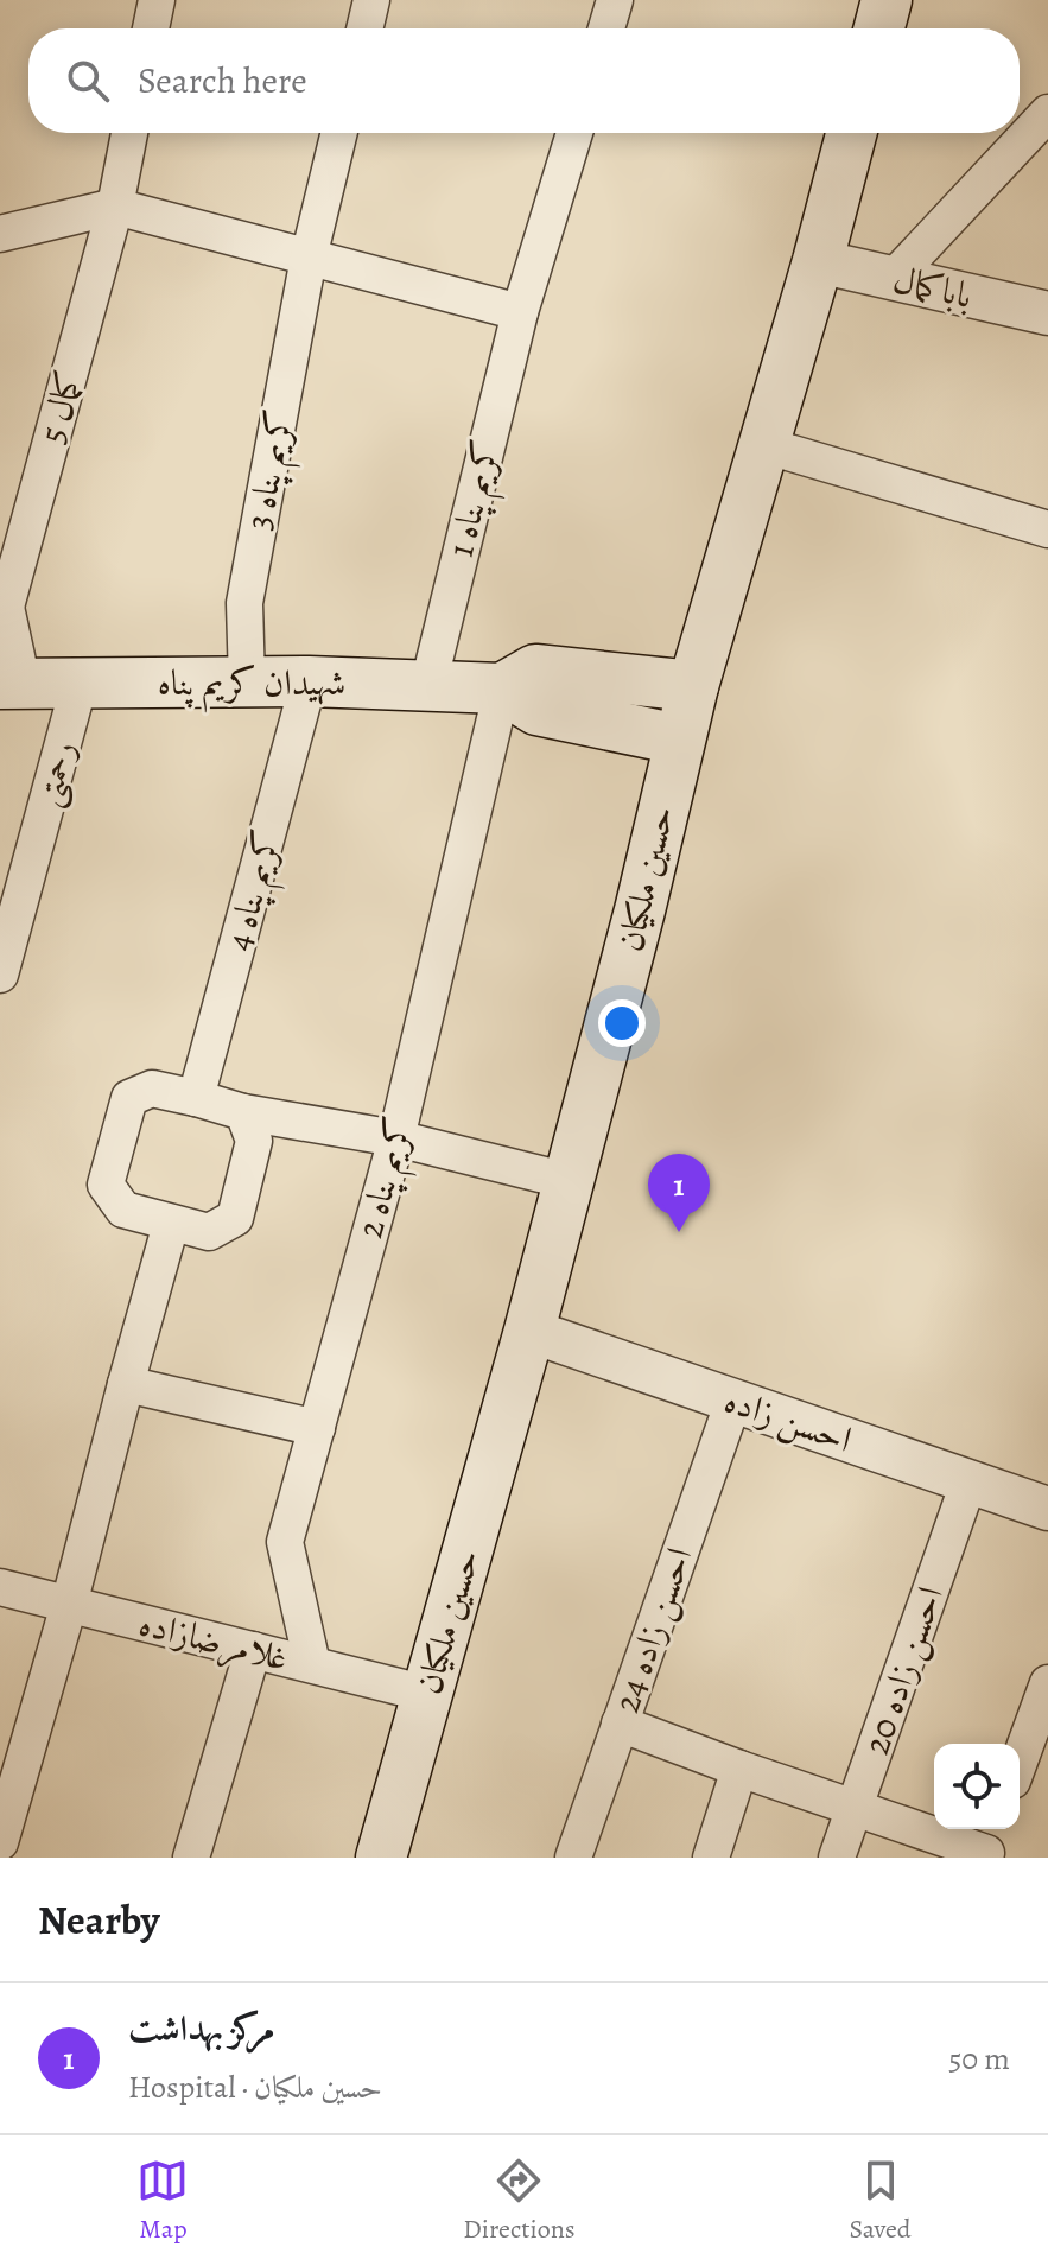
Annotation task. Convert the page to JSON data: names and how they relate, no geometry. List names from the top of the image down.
{
  "streets": {
    "main road": ["شهیدان کریم پناه", "حسین ملکیان"],
    "street": [
      "باباکمال",
      "کمال 5",
      "کریم پناه 3",
      "کریم پناه 1",
      "رحمتی",
      "کریم پناه 4",
      "کریم پناه 2",
      "احسن زاده",
      "احسن زاده 24",
      "غلامرضازاده",
      "احسن زاده 20"
    ]
  },
  "crossings": [
    ["باباکمال", "حسین ملکیان"],
    ["کریم پناه 3", "شهیدان کریم پناه"],
    ["کریم پناه 1", "شهیدان کریم پناه"],
    ["شهیدان کریم پناه", "رحمتی"],
    ["شهیدان کریم پناه", "کریم پناه 4"],
    ["شهیدان کریم پناه", "کریم پناه 2"],
    ["حسین ملکیان", "احسن زاده"],
    ["حسین ملکیان", "غلامرضازاده"],
    ["کریم پناه 2", "غلامرضازاده"],
    ["احسن زاده", "احسن زاده 24"],
    ["احسن زاده", "احسن زاده 20"]
  ],
  "page": {
    "search": "Search here",
    "pins": "1",
    "heading": "Nearby",
    "list": [
      {
        "mark": "1",
        "name": "مرکز بهداشت",
        "note": "Hospital · حسین ملکیان",
        "value": "50 m"
      }
    ],
    "nav": ["Map", "Directions", "Saved"]
  }
}
